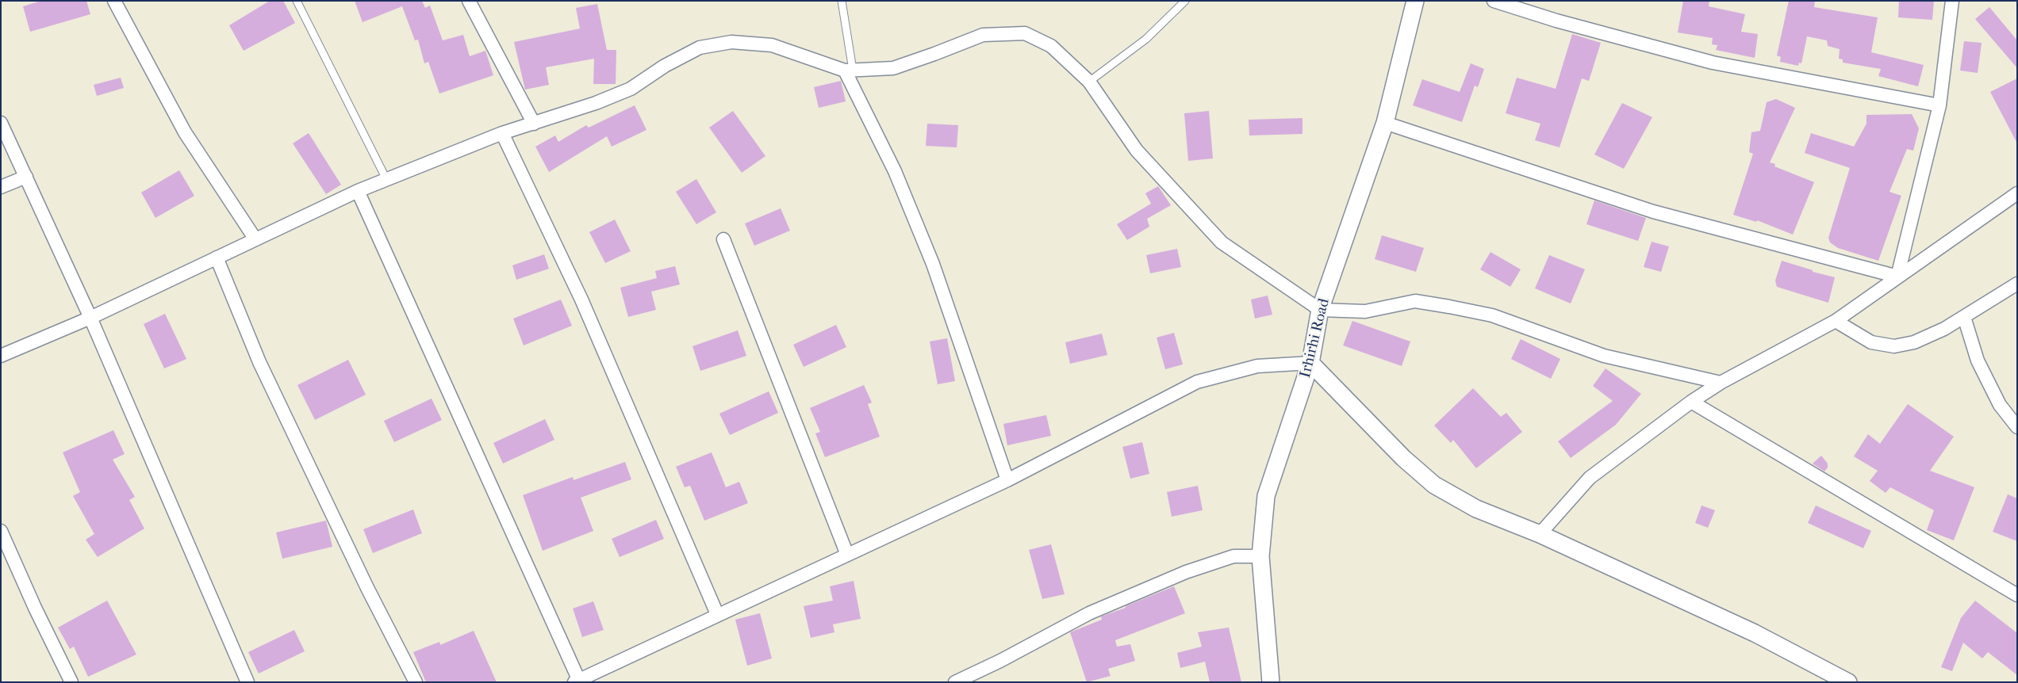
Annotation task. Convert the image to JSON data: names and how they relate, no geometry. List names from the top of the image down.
{
  "streets": {
    "street": ["Irhirhi Road"]
  }
}
